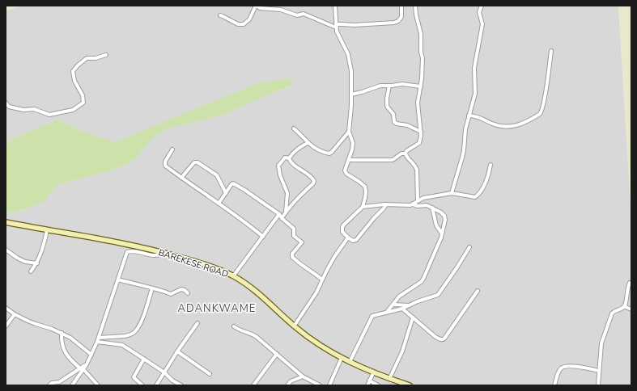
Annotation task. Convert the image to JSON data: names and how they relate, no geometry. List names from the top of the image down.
{
  "streets": {
    "main road": ["BAREKESE ROAD"]
  },
  "districts": ["ADANKWAME"]
}
